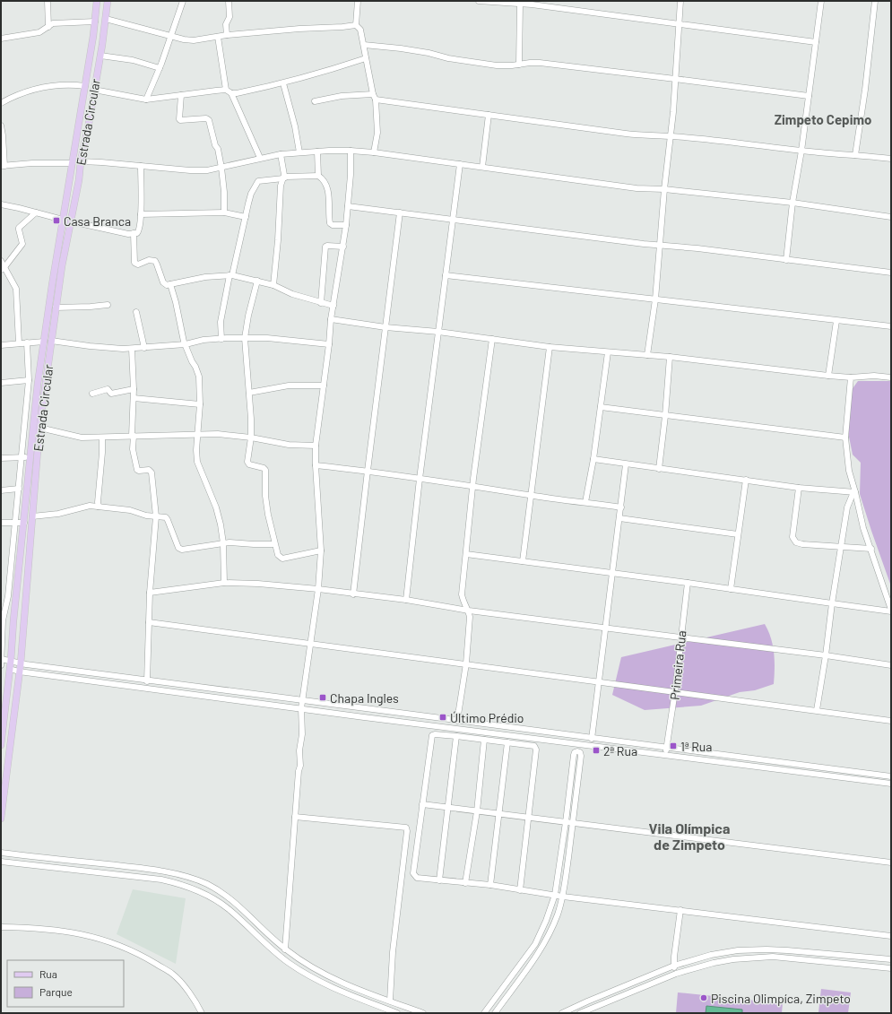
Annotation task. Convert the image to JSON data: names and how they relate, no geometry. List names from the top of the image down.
{
  "streets": {
    "main road": ["Estrada Circular"],
    "street": ["Primeira Rua"]
  },
  "districts": ["Zimpeto Cepimo", "Vila Olímpica de Zimpeto"],
  "places": {
    "transit": [
      "Casa Branca",
      "Chapa Ingles",
      "Último Prédio",
      "1ª Rua",
      "2ª Rua"
    ],
    "other": ["Piscina Olimpíca, Zimpeto"]
  },
  "legend": ["Rua", "Parque"]
}
